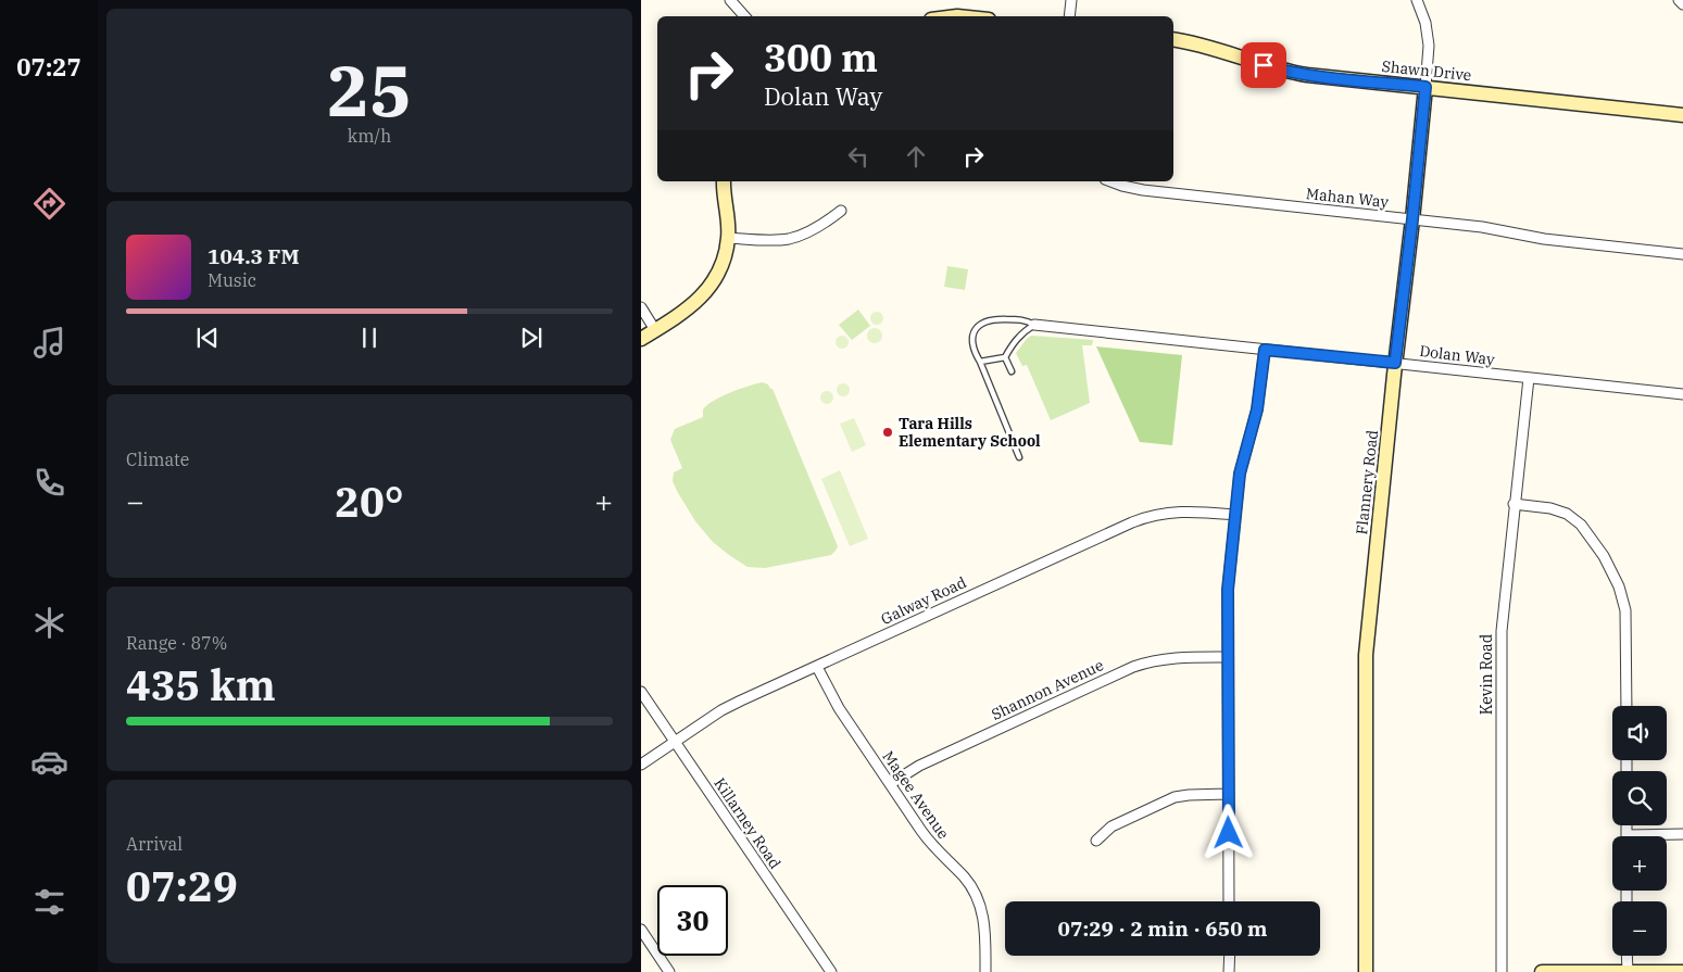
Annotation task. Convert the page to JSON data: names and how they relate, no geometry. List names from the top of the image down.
{
  "streets": {
    "street": [
      "Shawn Drive",
      "Mahan Way",
      "Dolan Way",
      "Flannery Road",
      "Galway Road",
      "Kevin Road",
      "Shannon Avenue",
      "Magee Avenue",
      "Killarney Road"
    ]
  },
  "crossings": [
    ["Shawn Drive", "Flannery Road"],
    ["Mahan Way", "Flannery Road"],
    ["Dolan Way", "Flannery Road"],
    ["Dolan Way", "Kevin Road"],
    ["Galway Road", "Magee Avenue"],
    ["Galway Road", "Killarney Road"],
    ["Shannon Avenue", "Magee Avenue"]
  ],
  "places": ["Tara Hills Elementary School"],
  "page": {
    "tabs": "07:27",
    "tile": [
      ["25", "km/h"],
      "Climate",
      ["Range · 87%", "435 km"],
      ["Arrival", "07:29"]
    ],
    "turn": ["300 m", "Dolan Way"],
    "song": ["104.3 FM", "Music"],
    "heat": ["−", "20°", "+"],
    "map_buttons": ["+", "−"],
    "limit": "30",
    "trip": "07:29 · 2 min · 650 m"
  }
}
